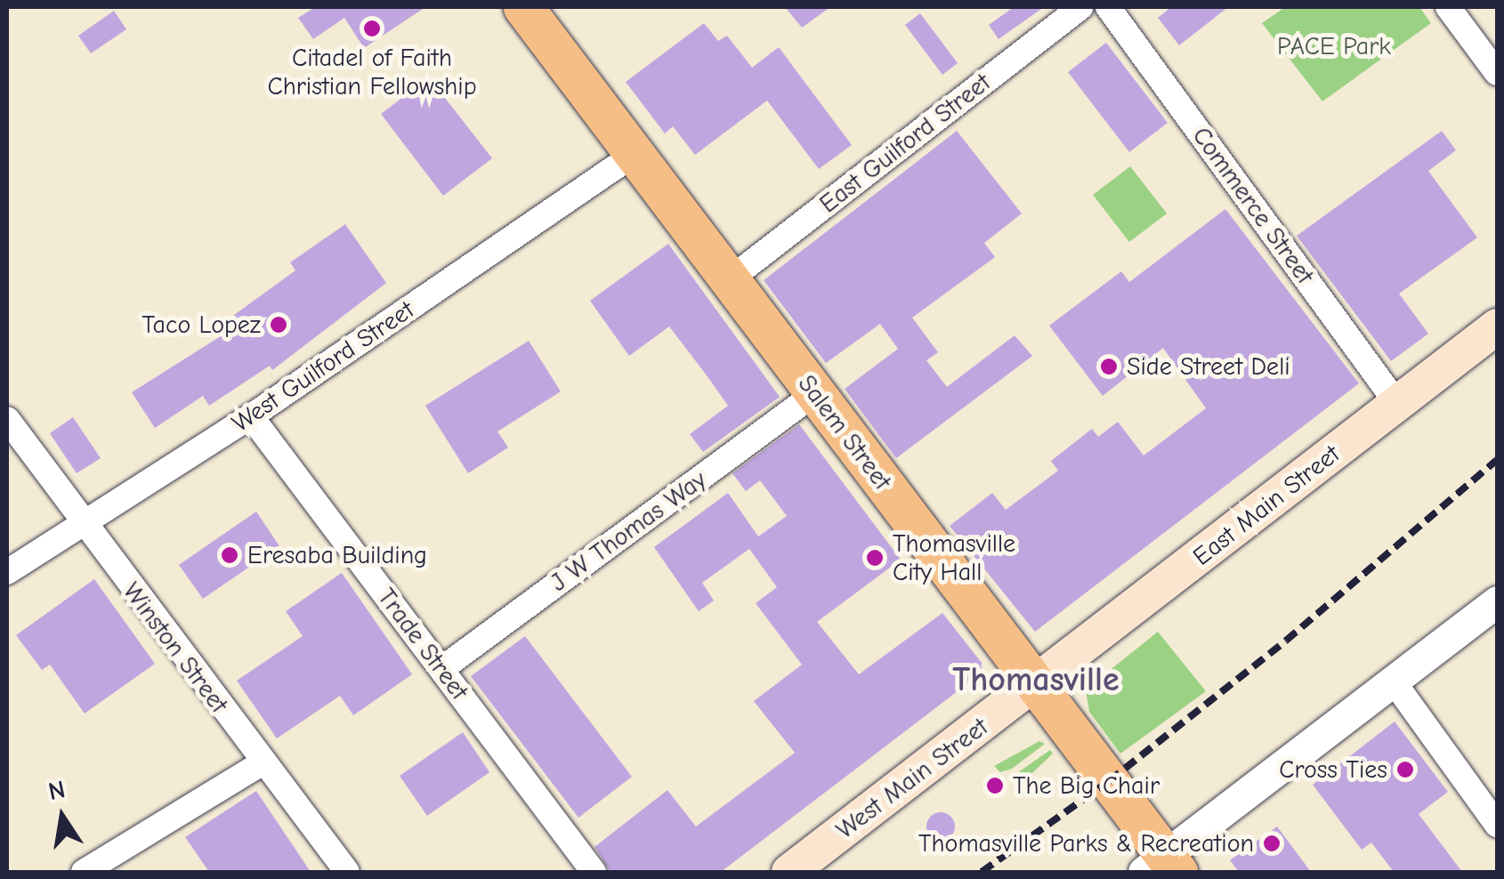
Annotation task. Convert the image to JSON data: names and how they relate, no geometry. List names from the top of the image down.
{
  "streets": {
    "main road": ["Salem Street", "East Main Street", "West Main Street"],
    "street": [
      "East Guilford Street",
      "Commerce Street",
      "West Guilford Street",
      "J W Thomas Way",
      "Trade Street",
      "Winston Street"
    ]
  },
  "crossings": [
    ["East Guilford Street", "Salem Street"],
    ["Commerce Street", "East Main Street"],
    ["West Guilford Street", "Salem Street"],
    ["West Guilford Street", "Trade Street"],
    ["West Guilford Street", "Winston Street"],
    ["Salem Street", "East Main Street"],
    ["Salem Street", "J W Thomas Way"],
    ["Salem Street", "West Main Street"],
    ["East Main Street", "West Main Street"],
    ["J W Thomas Way", "Trade Street"]
  ],
  "districts": ["Thomasville"],
  "parks": ["PACE Park"],
  "places": [
    "Citadel of Faith Christian Fellowship",
    "Taco Lopez",
    "Side Street Deli",
    "Eresaba Building",
    "Thomasville City Hall",
    "Cross Ties",
    "The Big Chair",
    "Thomasville Parks & Recreation"
  ],
  "north": "top"
}
